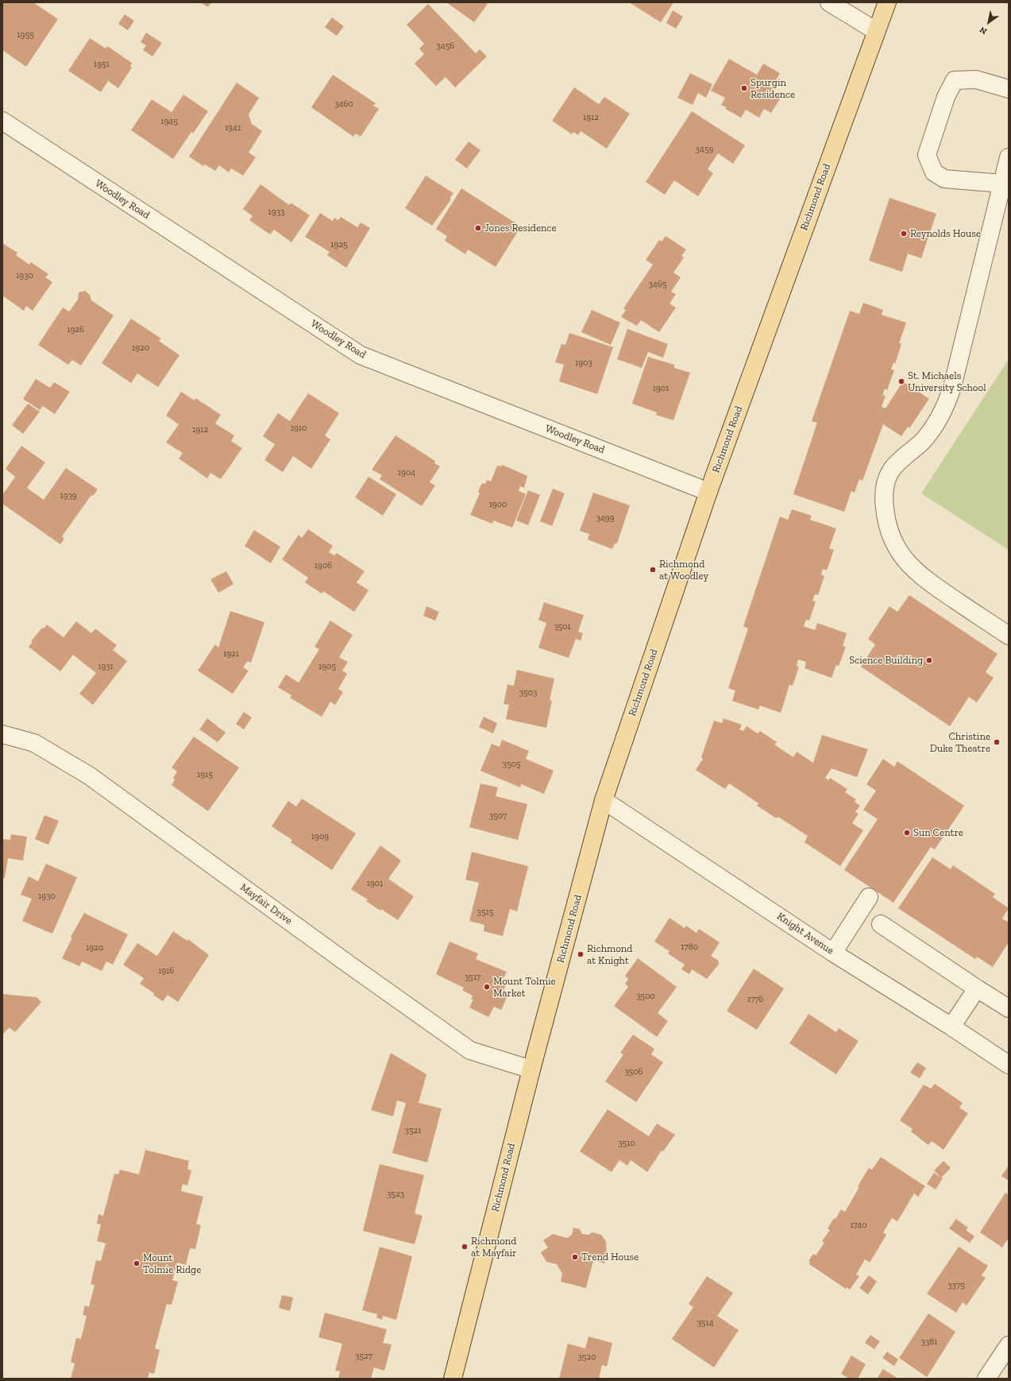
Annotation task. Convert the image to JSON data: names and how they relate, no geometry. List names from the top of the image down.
{
  "streets": {
    "main road": ["Richmond Road"],
    "street": ["Woodley Road", "Mayfair Drive", "Knight Avenue"]
  },
  "crossings": [
    ["Richmond Road", "Woodley Road"],
    ["Richmond Road", "Mayfair Drive"],
    ["Richmond Road", "Knight Avenue"]
  ],
  "places": [
    "Spurgin Residence",
    "Jones Residence",
    "Reynolds House",
    "St. Michaels University School",
    "Richmond at Woodley",
    "Science Building",
    "Christine Duke Theatre",
    "Sun Centre",
    "Richmond at Knight",
    "Mount Tolmie Market",
    "Richmond at Mayfair",
    "Trend House",
    "Mount Tolmie Ridge"
  ],
  "house_numbers": [
    "1955",
    "3456",
    "1951",
    "3460",
    "1912",
    "1945",
    "1941",
    "3459",
    "1933",
    "1925",
    "1930",
    "3465",
    "1926",
    "1920",
    "1903",
    "1901",
    "1910",
    "1912",
    "1904",
    "1939",
    "1900",
    "3499",
    "1906",
    "3501",
    "1921",
    "1931",
    "1905",
    "3503",
    "3505",
    "1915",
    "3507",
    "1909",
    "1901",
    "1930",
    "3515",
    "1780",
    "1920",
    "1916",
    "3517",
    "3500",
    "1776",
    "3506",
    "3521",
    "3510",
    "3523",
    "1740",
    "3375",
    "3514",
    "3381",
    "3527",
    "3520"
  ],
  "north": "bottom left"
}
